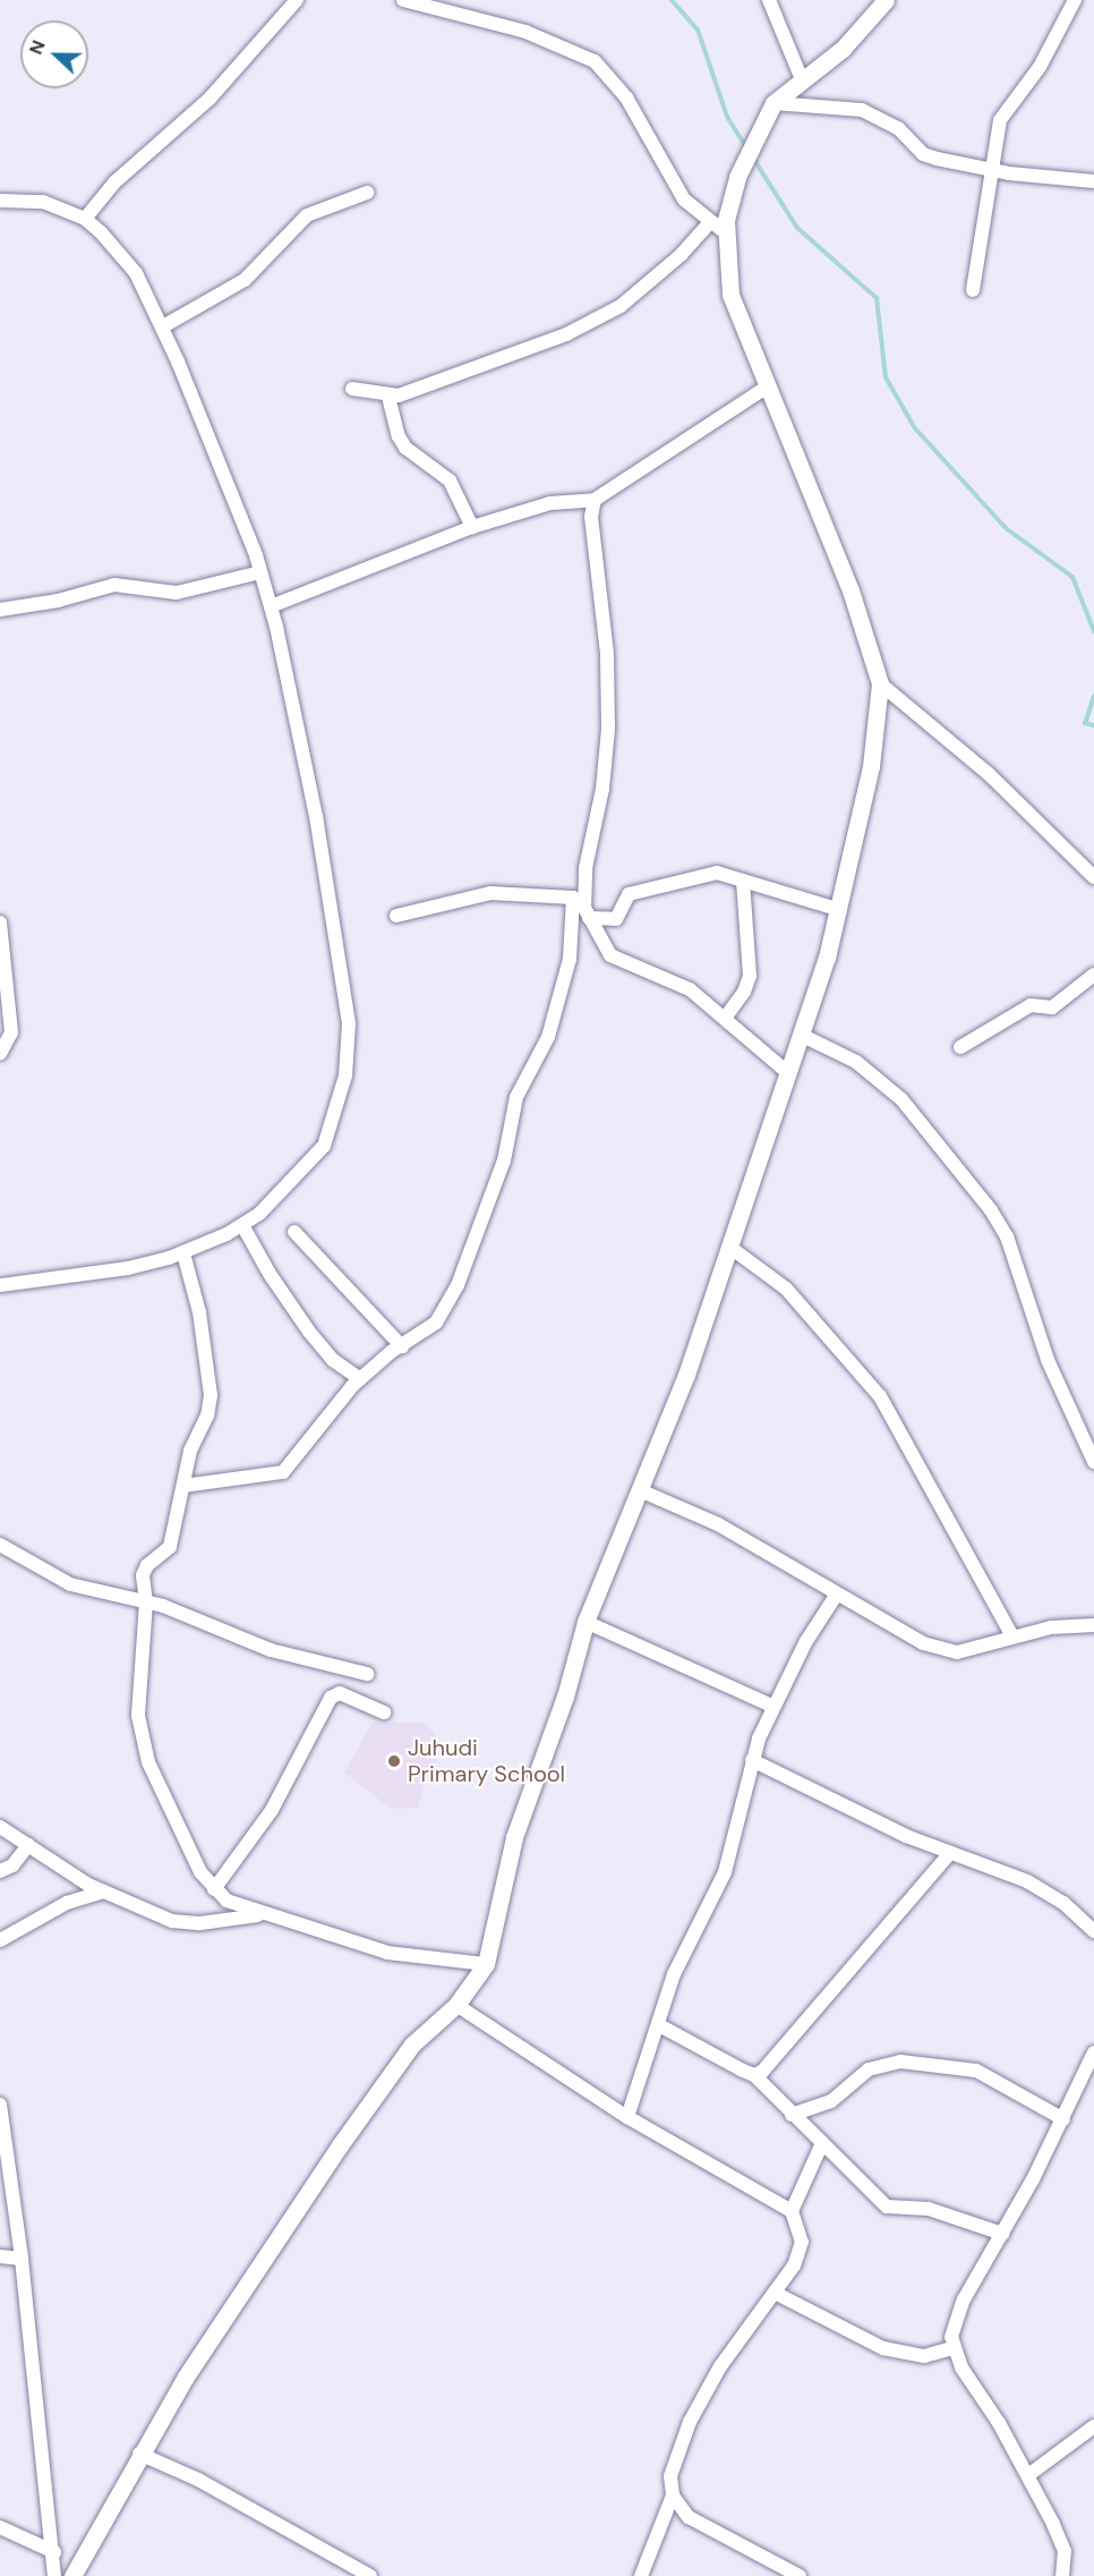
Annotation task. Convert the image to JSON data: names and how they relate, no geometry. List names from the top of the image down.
{
  "places": ["Juhudi Primary School"],
  "north": "left"
}
